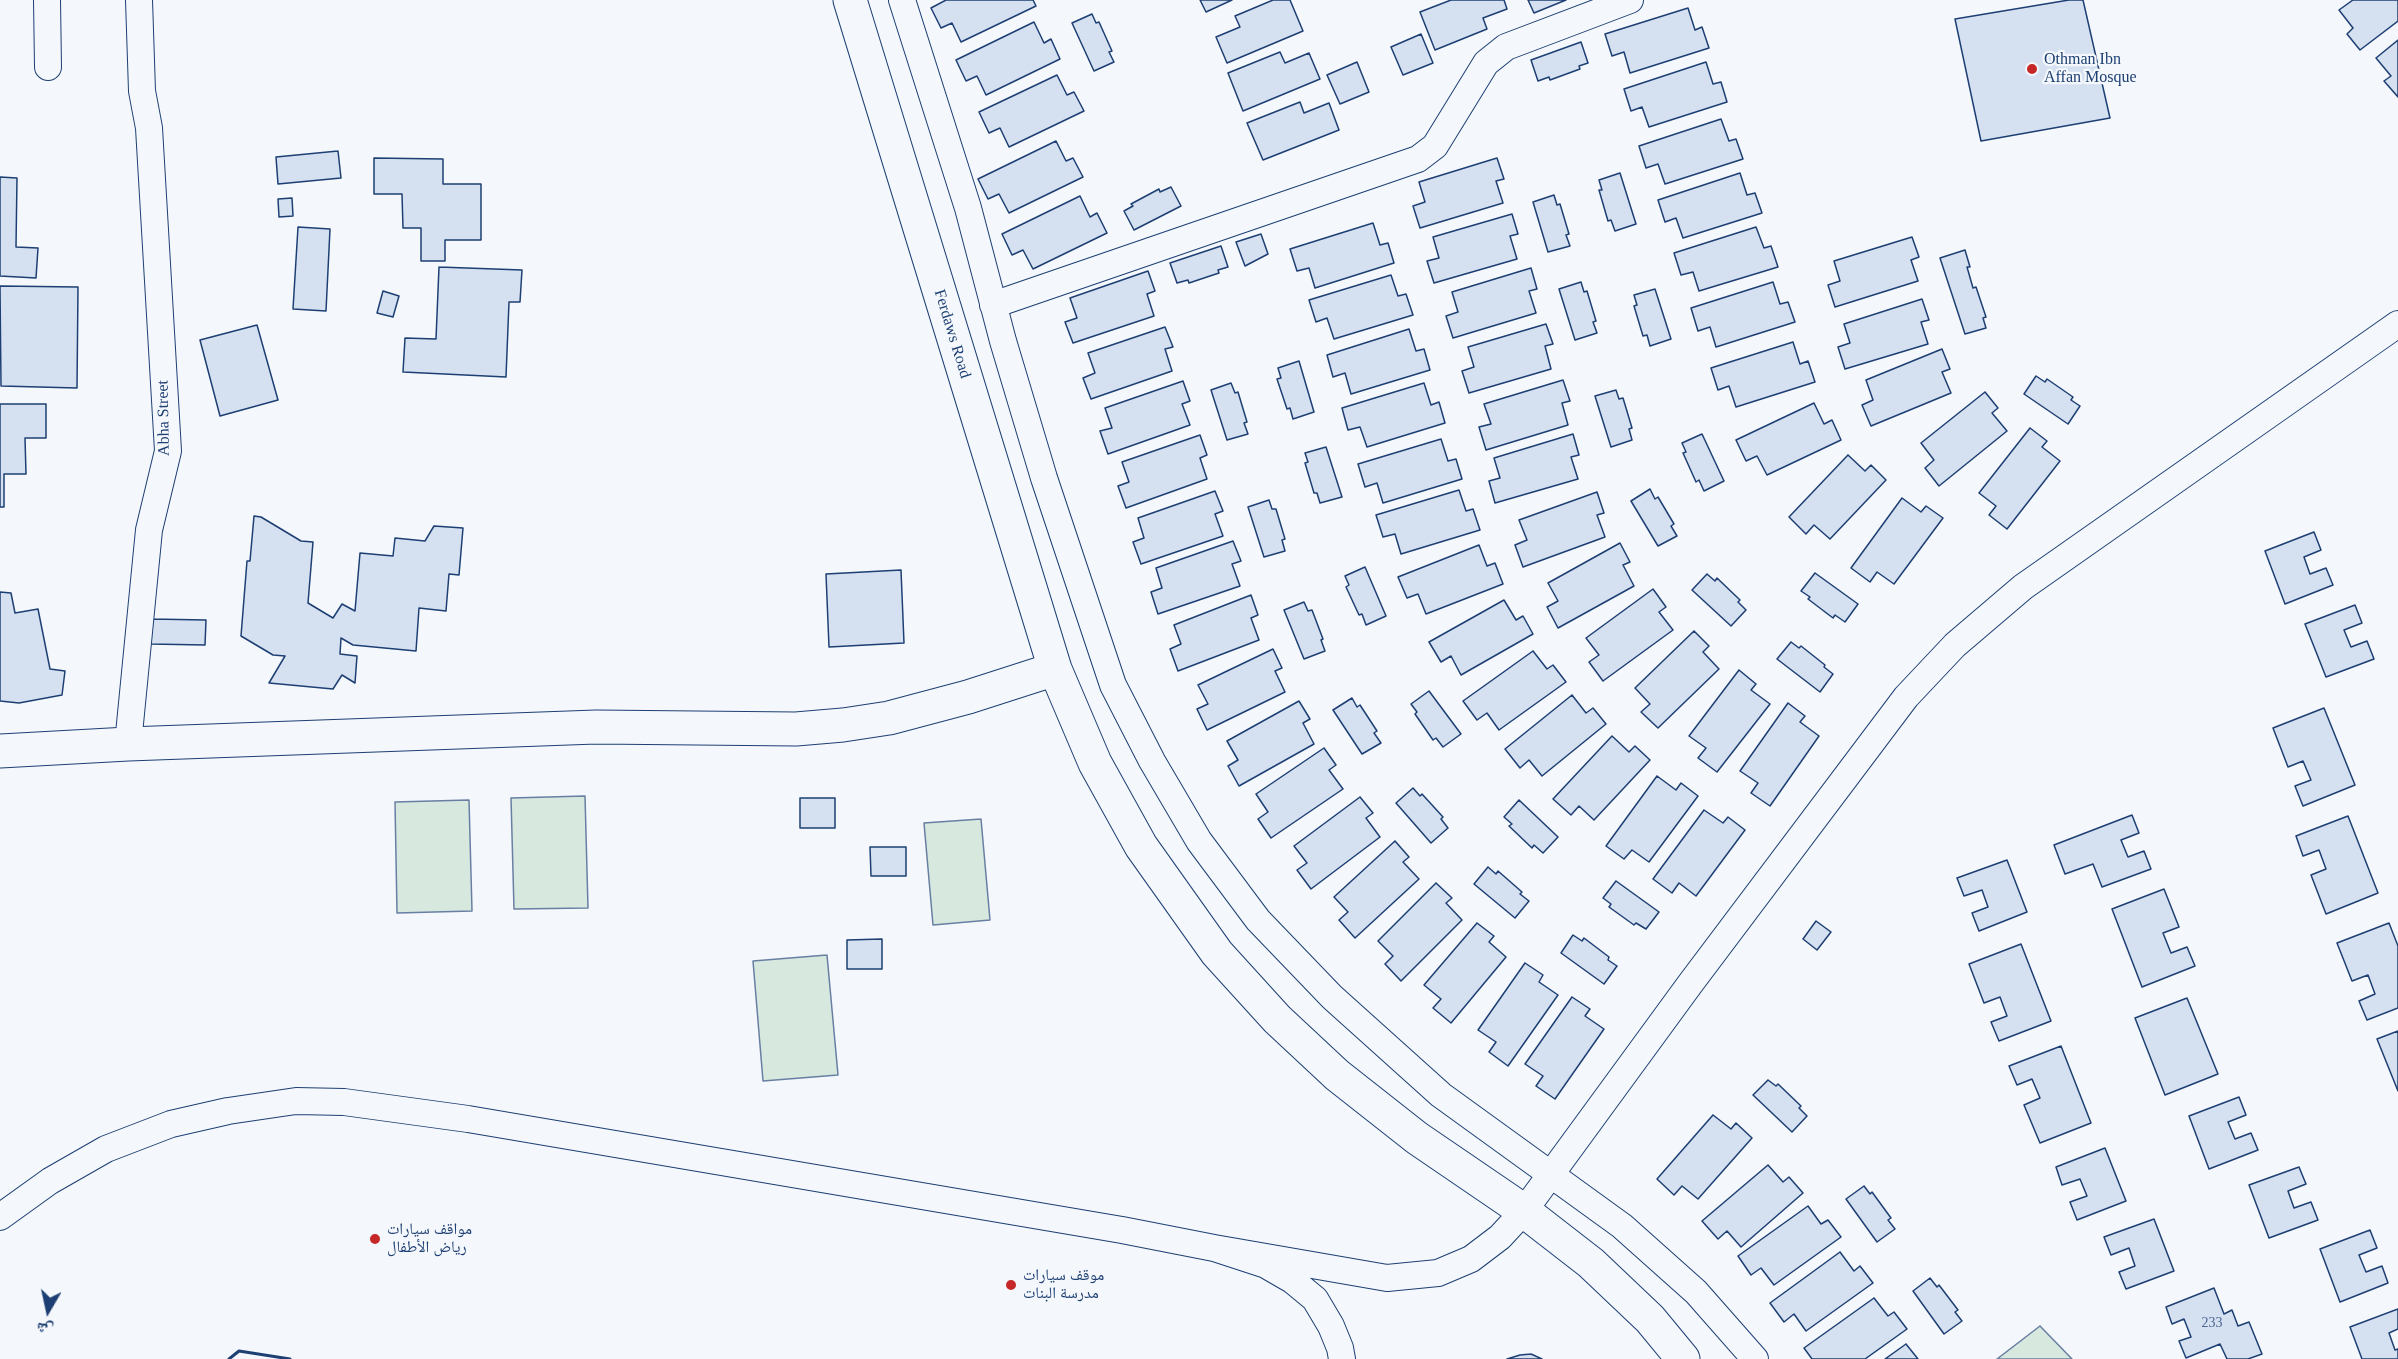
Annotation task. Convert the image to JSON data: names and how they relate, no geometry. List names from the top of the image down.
{
  "streets": {
    "street": ["Ferdaws Road", "Abha Street"]
  },
  "places": ["Othman Ibn Affan Mosque", "مواقف سيارات رياض الأطفال", "موقف سيارات مدرسة البنات"],
  "house_numbers": ["233"],
  "north": "bottom"
}
